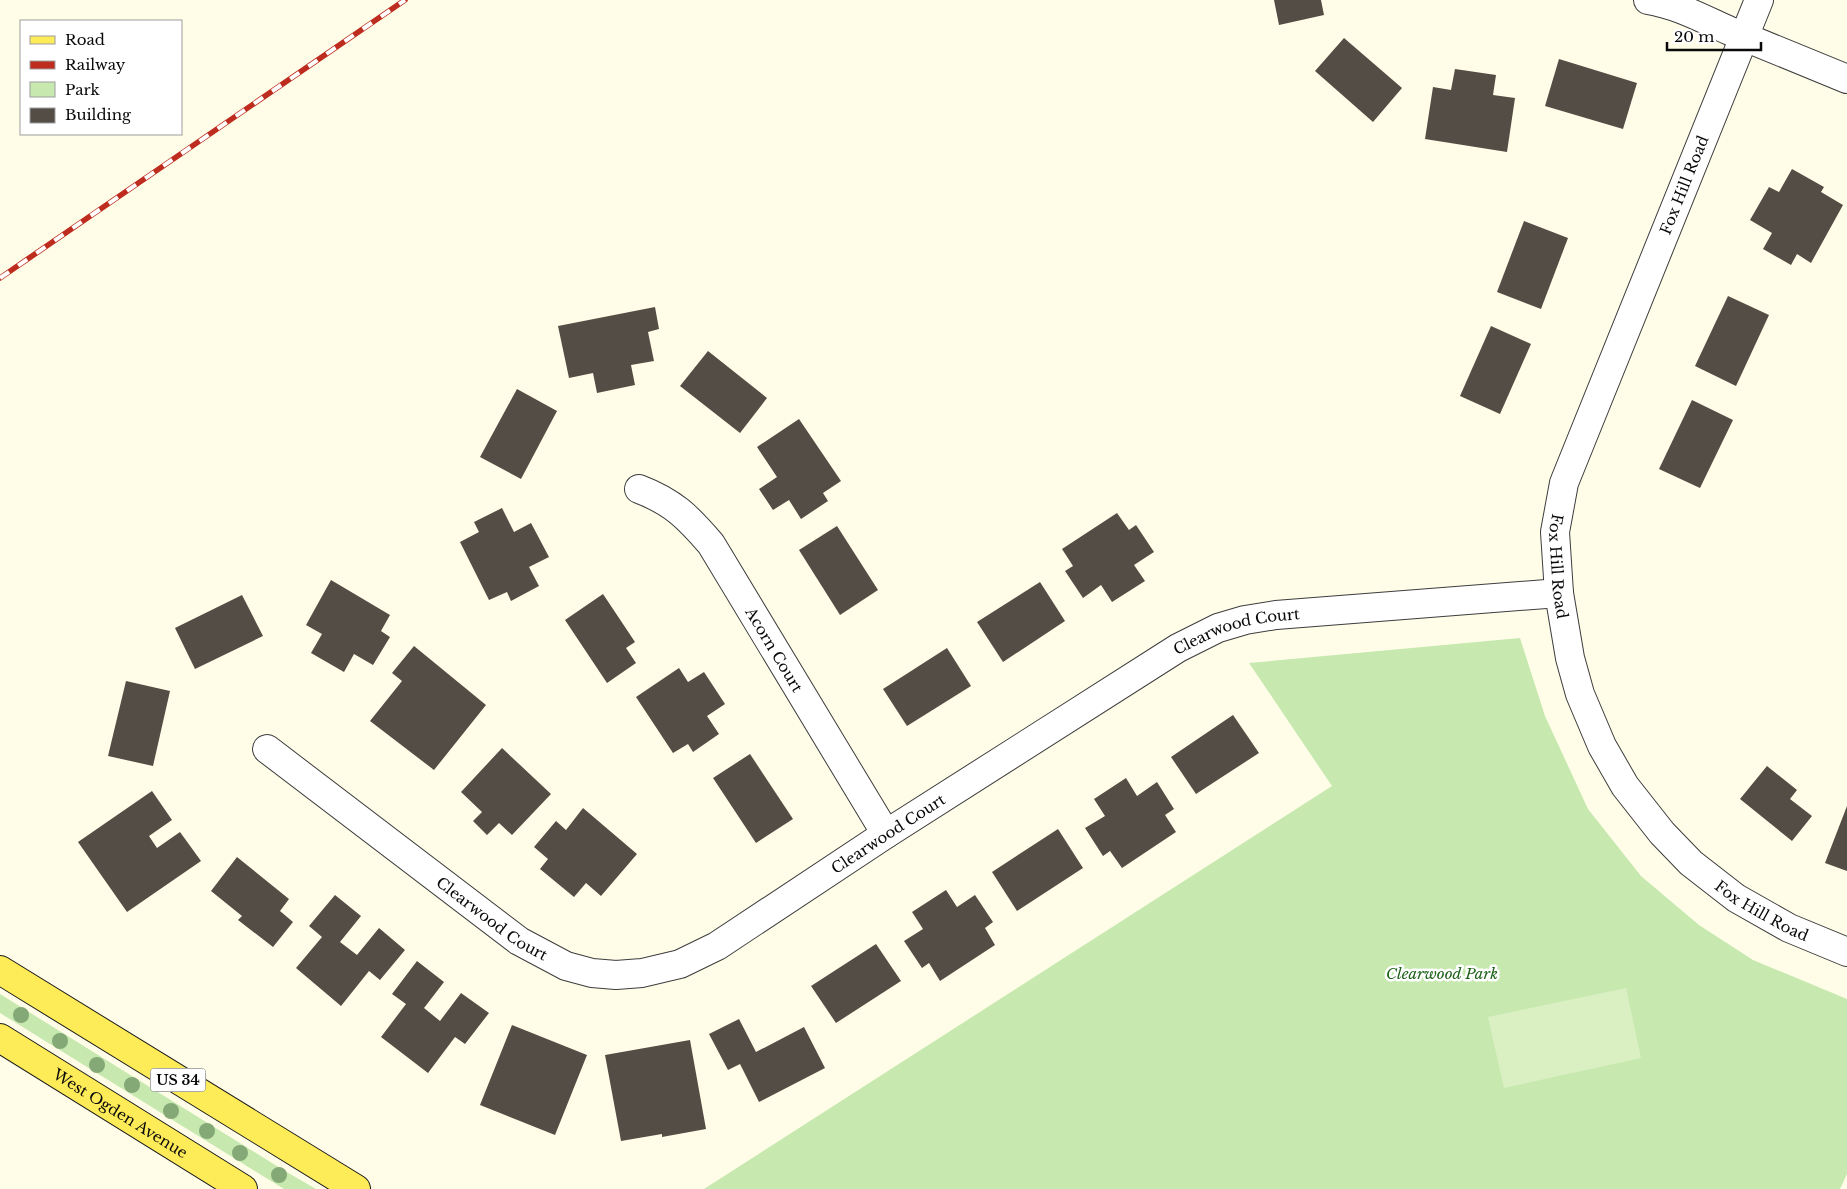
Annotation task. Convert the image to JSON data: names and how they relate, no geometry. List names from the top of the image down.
{
  "streets": {
    "main road": ["US 34", "West Ogden Avenue"],
    "street": ["Fox Hill Road", "Clearwood Court", "Acorn Court"]
  },
  "crossings": [
    ["Fox Hill Road", "Clearwood Court"],
    ["Clearwood Court", "Acorn Court"]
  ],
  "parks": ["Clearwood Park"],
  "legend": [
    "Road",
    "Railway",
    "Park",
    "Building"
  ],
  "scale_bar": "20 m"
}
